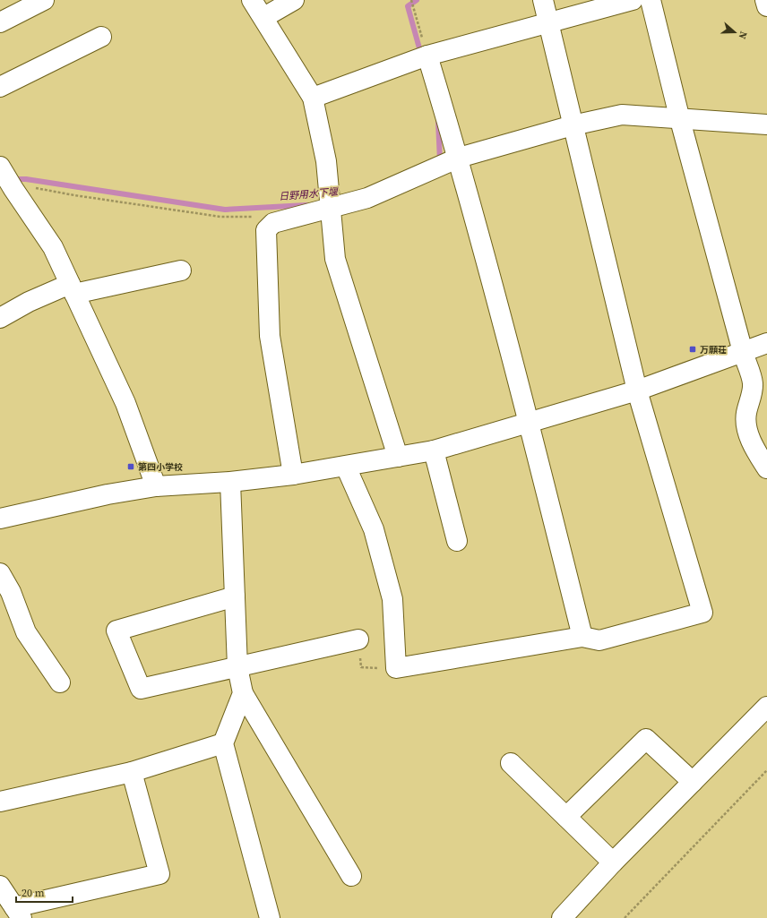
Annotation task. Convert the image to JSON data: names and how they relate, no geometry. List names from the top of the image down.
{
  "water": ["日野用水下堰"],
  "places": {
    "transit": ["万願荘", "第四小学校"]
  },
  "scale_bar": "20 m",
  "north": "right"
}
